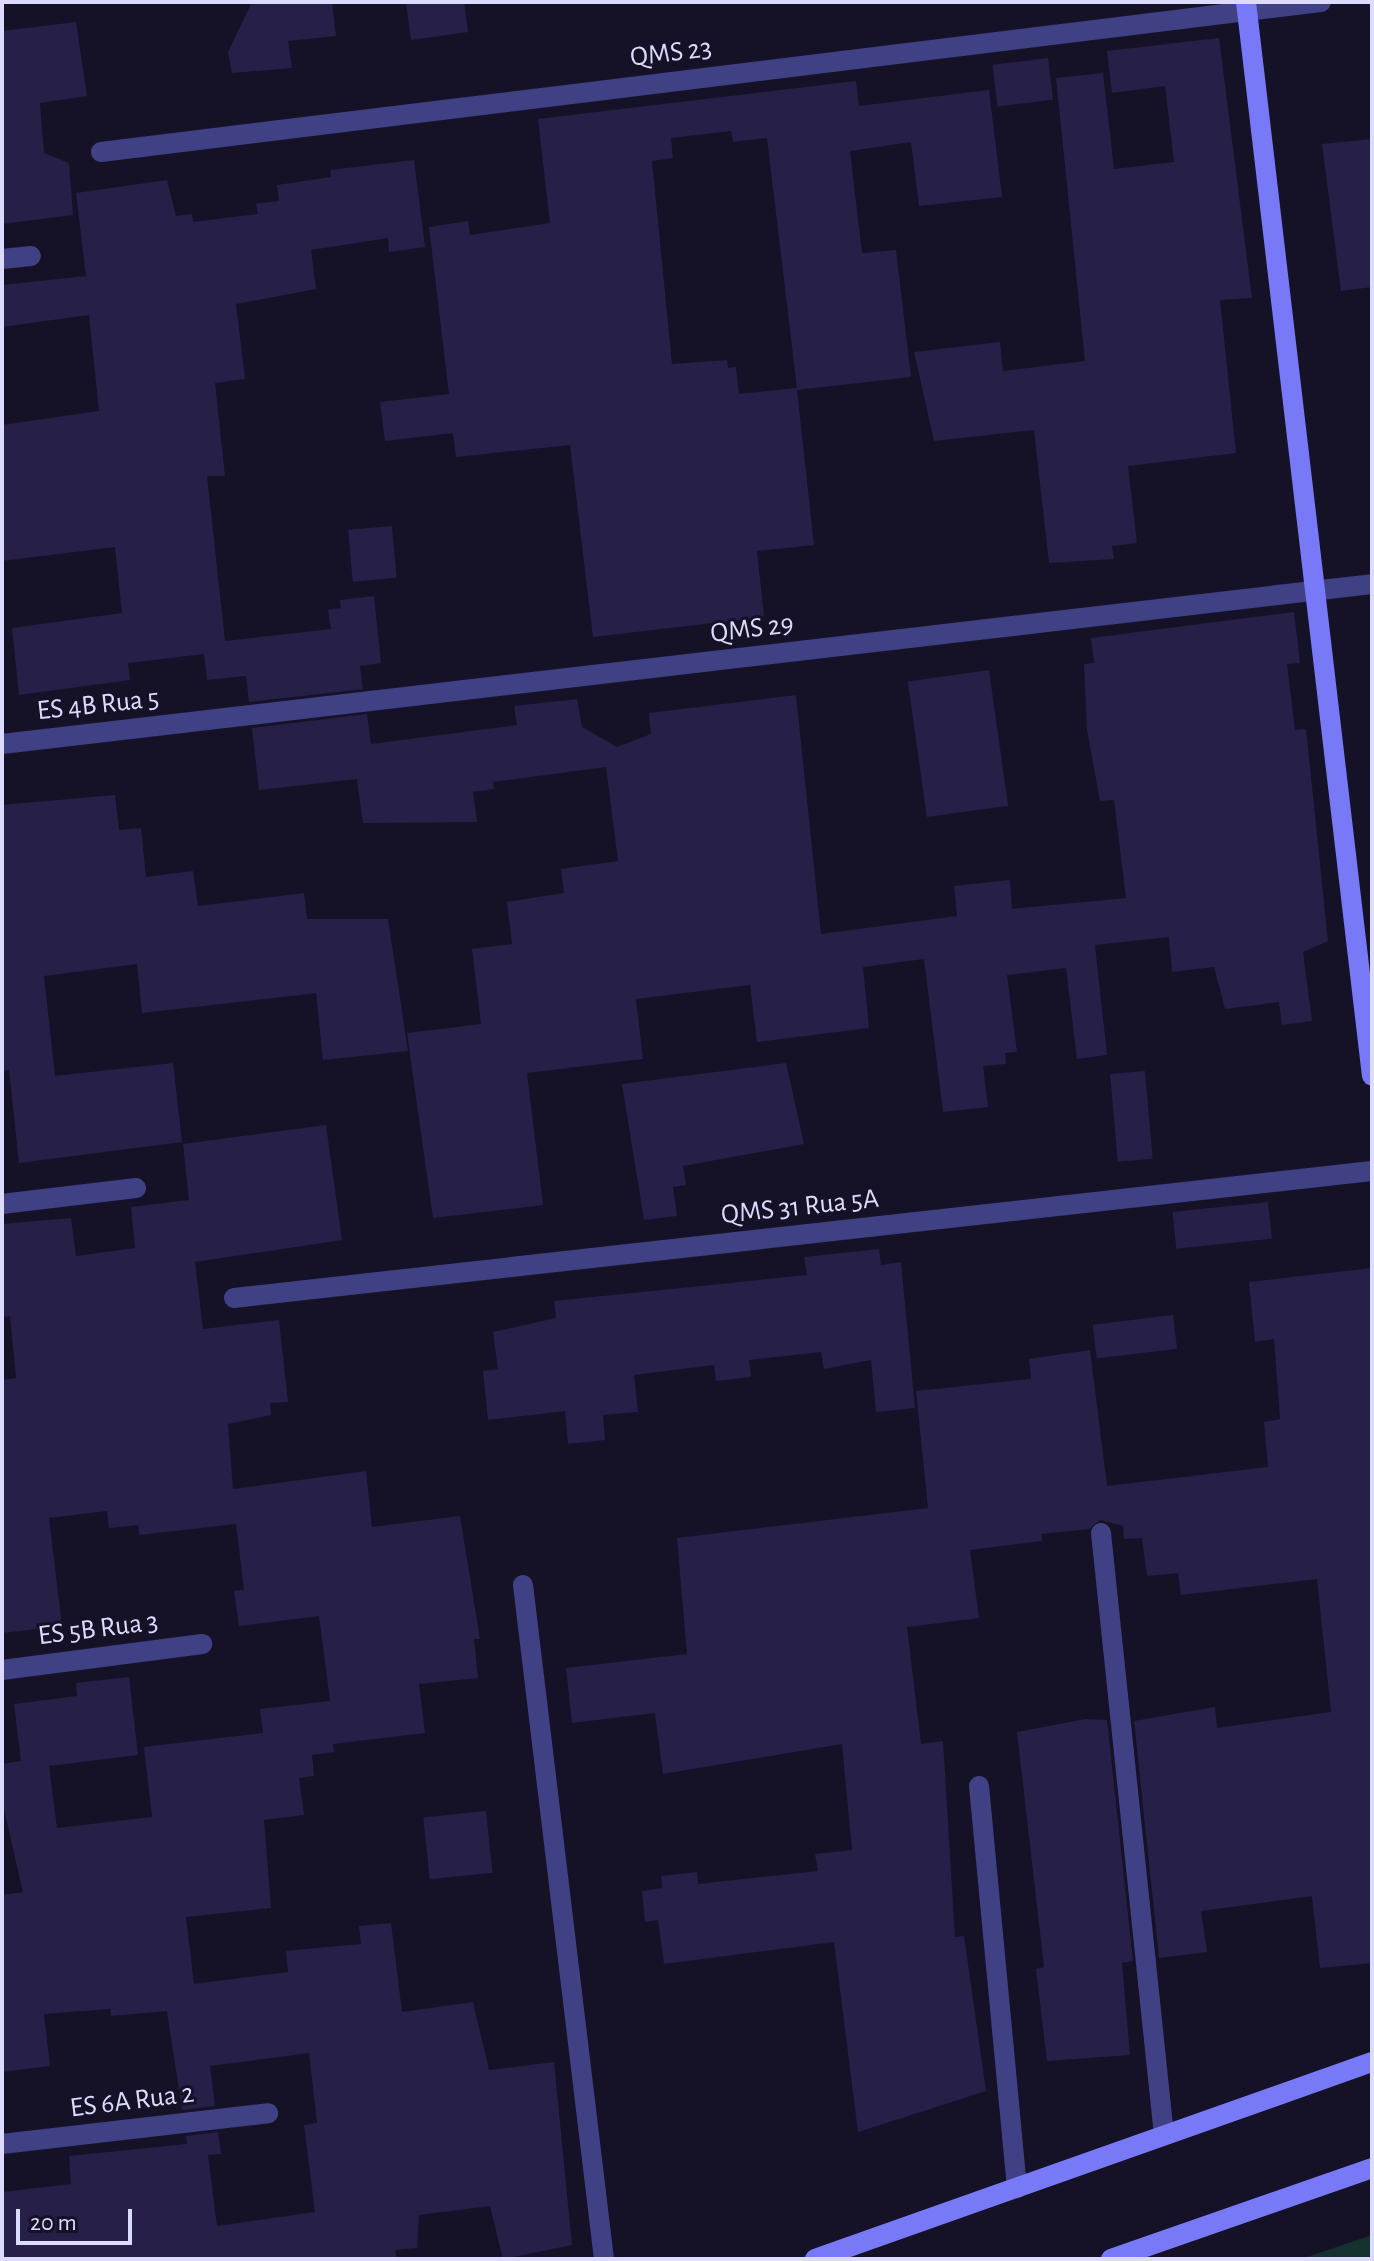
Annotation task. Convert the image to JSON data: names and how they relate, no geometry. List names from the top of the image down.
{
  "streets": {
    "street": [
      "QMS 23",
      "QMS 29",
      "ES 4B Rua 5",
      "QMS 31 Rua 5A",
      "ES 5B Rua 3",
      "ES 6A Rua 2"
    ]
  },
  "crossings": [
    ["QMS 29", "ES 4B Rua 5"]
  ],
  "scale_bar": "20 m"
}
